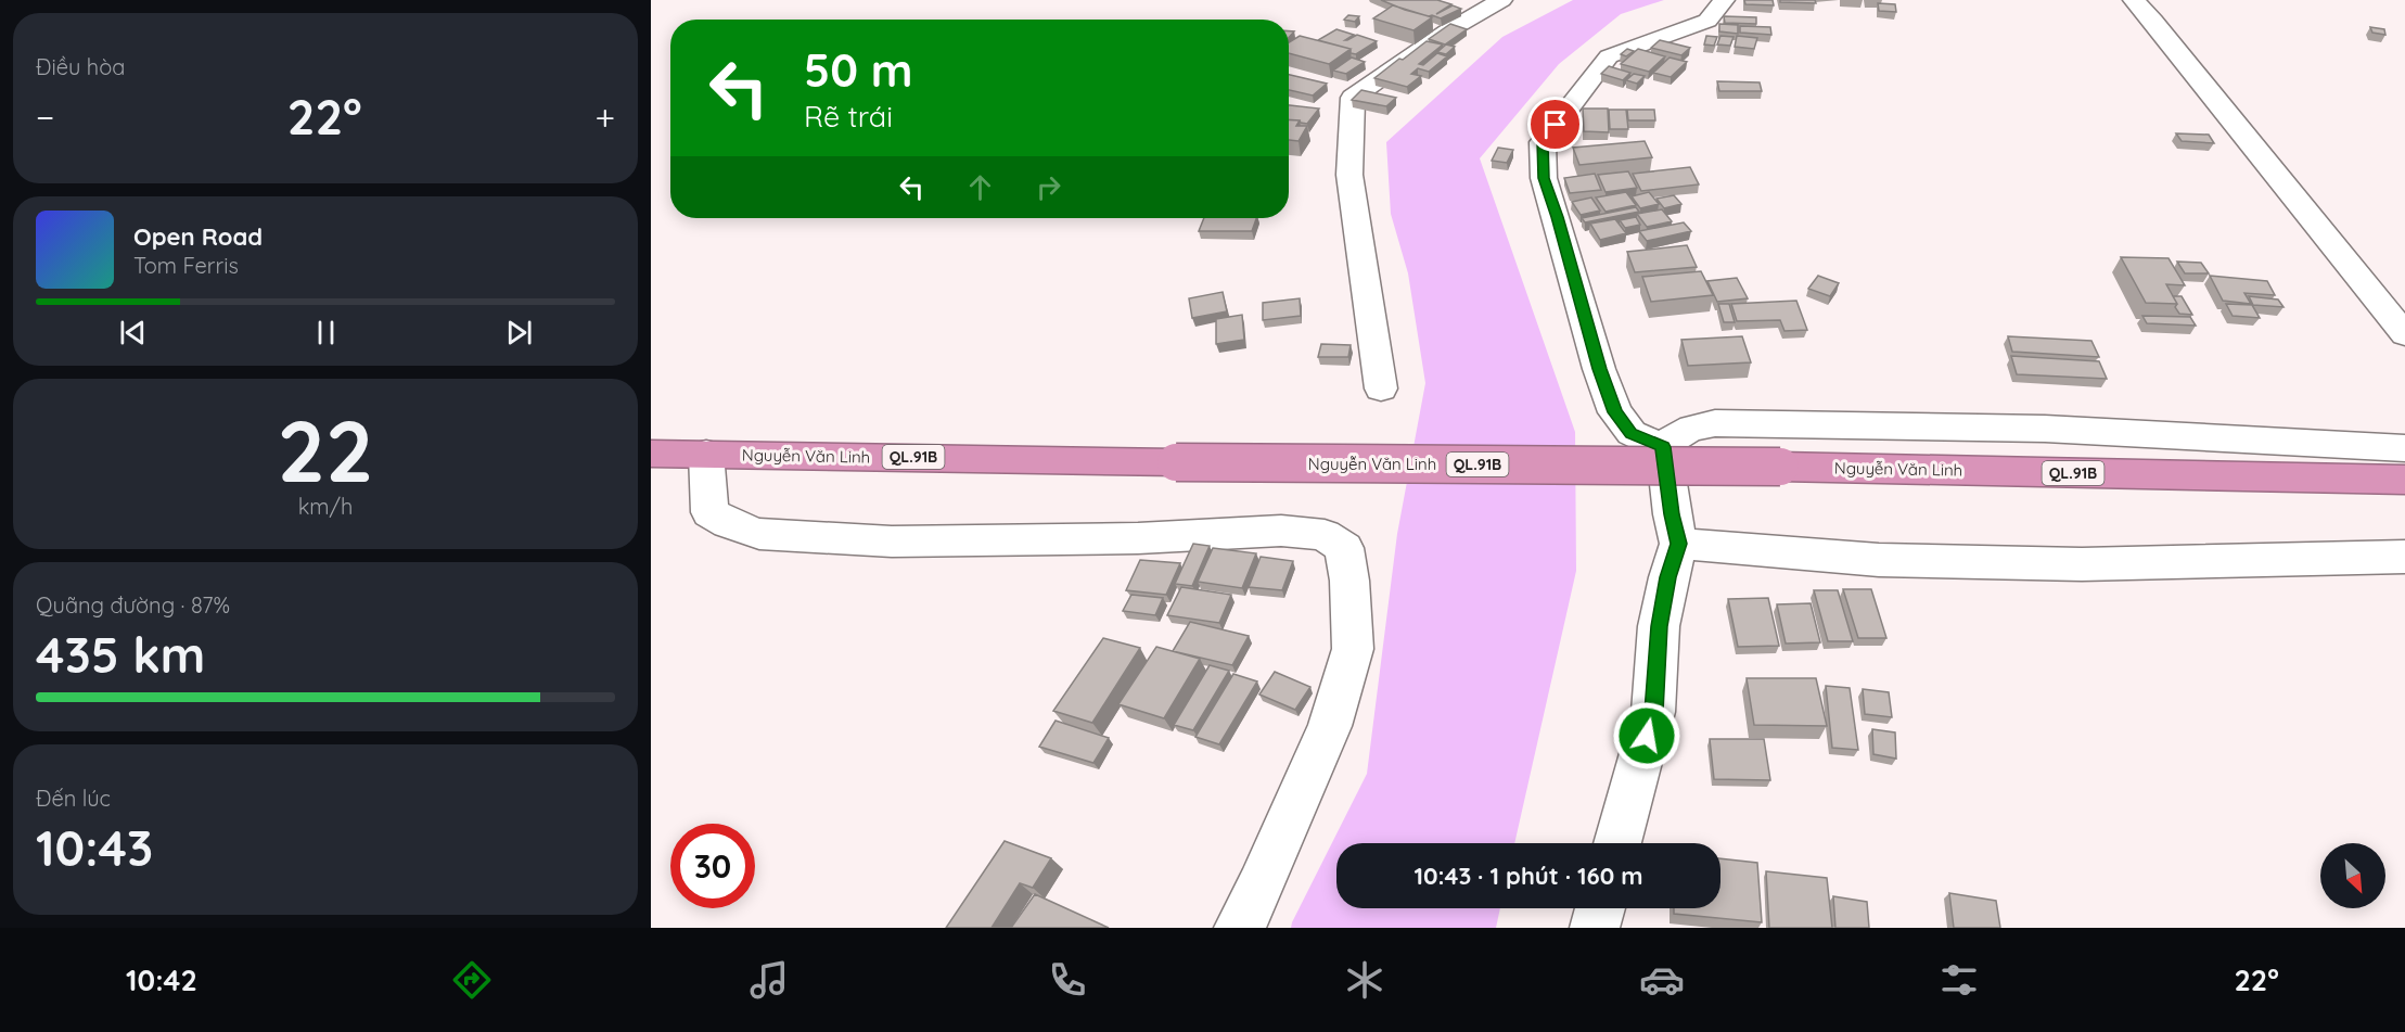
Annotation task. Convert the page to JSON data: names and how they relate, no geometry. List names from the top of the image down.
{
  "streets": {
    "highway": ["Nguyễn Văn Linh", "QL.91B"]
  },
  "north": "bottom right",
  "page": {
    "tile": [
      "Điều hòa",
      ["22", "km/h"],
      ["Quãng đường · 87%", "435 km"],
      ["Đến lúc", "10:43"]
    ],
    "turn": ["50 m", "Rẽ trái"],
    "heat": ["−", "22°", "+"],
    "song": ["Open Road", "Tom Ferris"],
    "limit": "30",
    "trip": "10:43 · 1 phút · 160 m",
    "tabs": ["10:42", "22°"]
  }
}
